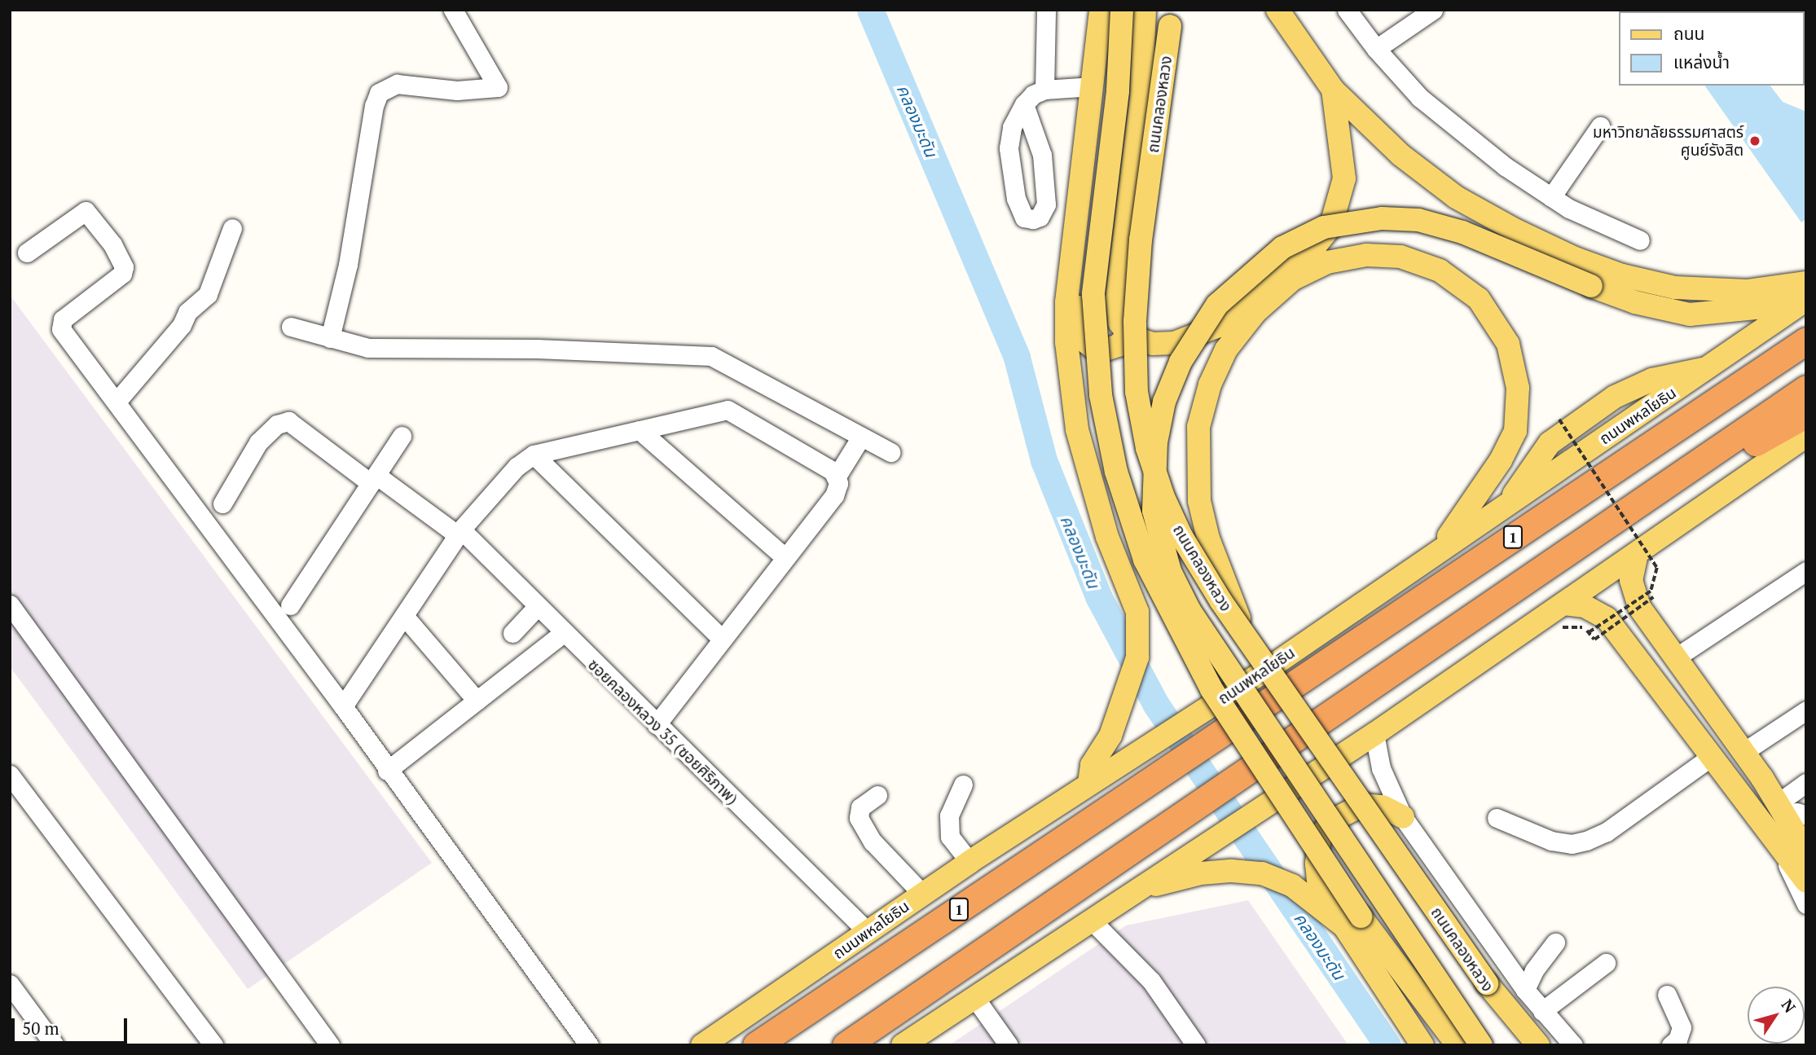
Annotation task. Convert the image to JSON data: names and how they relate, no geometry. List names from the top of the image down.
{
  "streets": {
    "highway": ["ถนนพหลโยธิน", "1"],
    "main road": ["ถนนคลองหลวง"],
    "street": ["ซอยคลองหลวง 35 (ซอยศิริภาพ)"]
  },
  "crossings": [
    ["ถนนพหลโยธิน", "ซอยคลองหลวง 35 (ซอยศิริภาพ)"]
  ],
  "water": ["คลองมะดัน"],
  "places": ["มหาวิทยาลัยธรรมศาสตร์ ศูนย์รังสิต"],
  "legend": ["ถนน", "แหล่งน้ำ"],
  "scale_bar": "50 m",
  "north": "top right"
}
